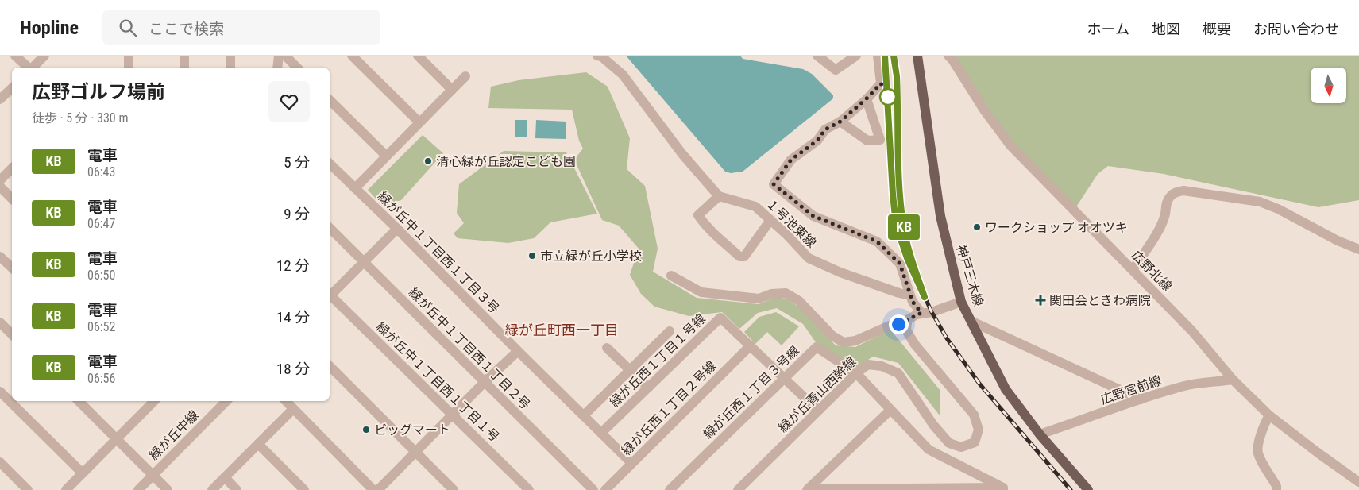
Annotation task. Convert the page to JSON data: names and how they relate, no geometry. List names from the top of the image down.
{
  "streets": {
    "main road": ["神戸三木線"],
    "street": [
      "１号池東線",
      "緑が丘中１丁目西１丁目３号",
      "広野北線",
      "緑が丘中１丁目西１丁目２号",
      "緑が丘西１丁目１号線",
      "緑が丘中１丁目西１丁目１号",
      "広野宮前線",
      "緑が丘西１丁目３号線",
      "緑が丘青山西幹線",
      "緑が丘西１丁目２号線",
      "緑が丘中線"
    ]
  },
  "crossings": [
    ["緑が丘中１丁目西１丁目３号", "緑が丘西１丁目１号線"],
    ["緑が丘中１丁目西１丁目３号", "緑が丘西１丁目２号線"],
    ["広野北線", "広野宮前線"],
    ["神戸三木線", "広野宮前線"],
    ["緑が丘西１丁目１号線", "緑が丘西１丁目３号線"],
    ["緑が丘西１丁目１号線", "緑が丘青山西幹線"],
    ["緑が丘西１丁目１号線", "緑が丘西１丁目２号線"],
    ["緑が丘西１丁目３号線", "緑が丘青山西幹線"]
  ],
  "districts": ["緑が丘町西一丁目"],
  "places": {
    "other": [
      "清心緑が丘認定こども園",
      "ワークショップ オオツキ",
      "市立緑が丘小学校",
      "ビッグマート"
    ],
    "health": ["関田会ときわ病院"]
  },
  "north": "bottom",
  "page": {
    "header": "Hopline",
    "search": "ここで検索",
    "nav": [
      "ホーム",
      "地図",
      "概要",
      "お問い合わせ"
    ],
    "on_map": "KB",
    "heading": ["広野ゴルフ場前", "徒歩 · 5 分 · 330 m"],
    "list": [
      {
        "mark": "KB",
        "name": "電車",
        "note": "06:43",
        "value": "5 分"
      },
      {
        "mark": "KB",
        "name": "電車",
        "note": "06:47",
        "value": "9 分"
      },
      {
        "mark": "KB",
        "name": "電車",
        "note": "06:50",
        "value": "12 分"
      },
      {
        "mark": "KB",
        "name": "電車",
        "note": "06:52",
        "value": "14 分"
      },
      {
        "mark": "KB",
        "name": "電車",
        "note": "06:56",
        "value": "18 分"
      }
    ]
  }
}
